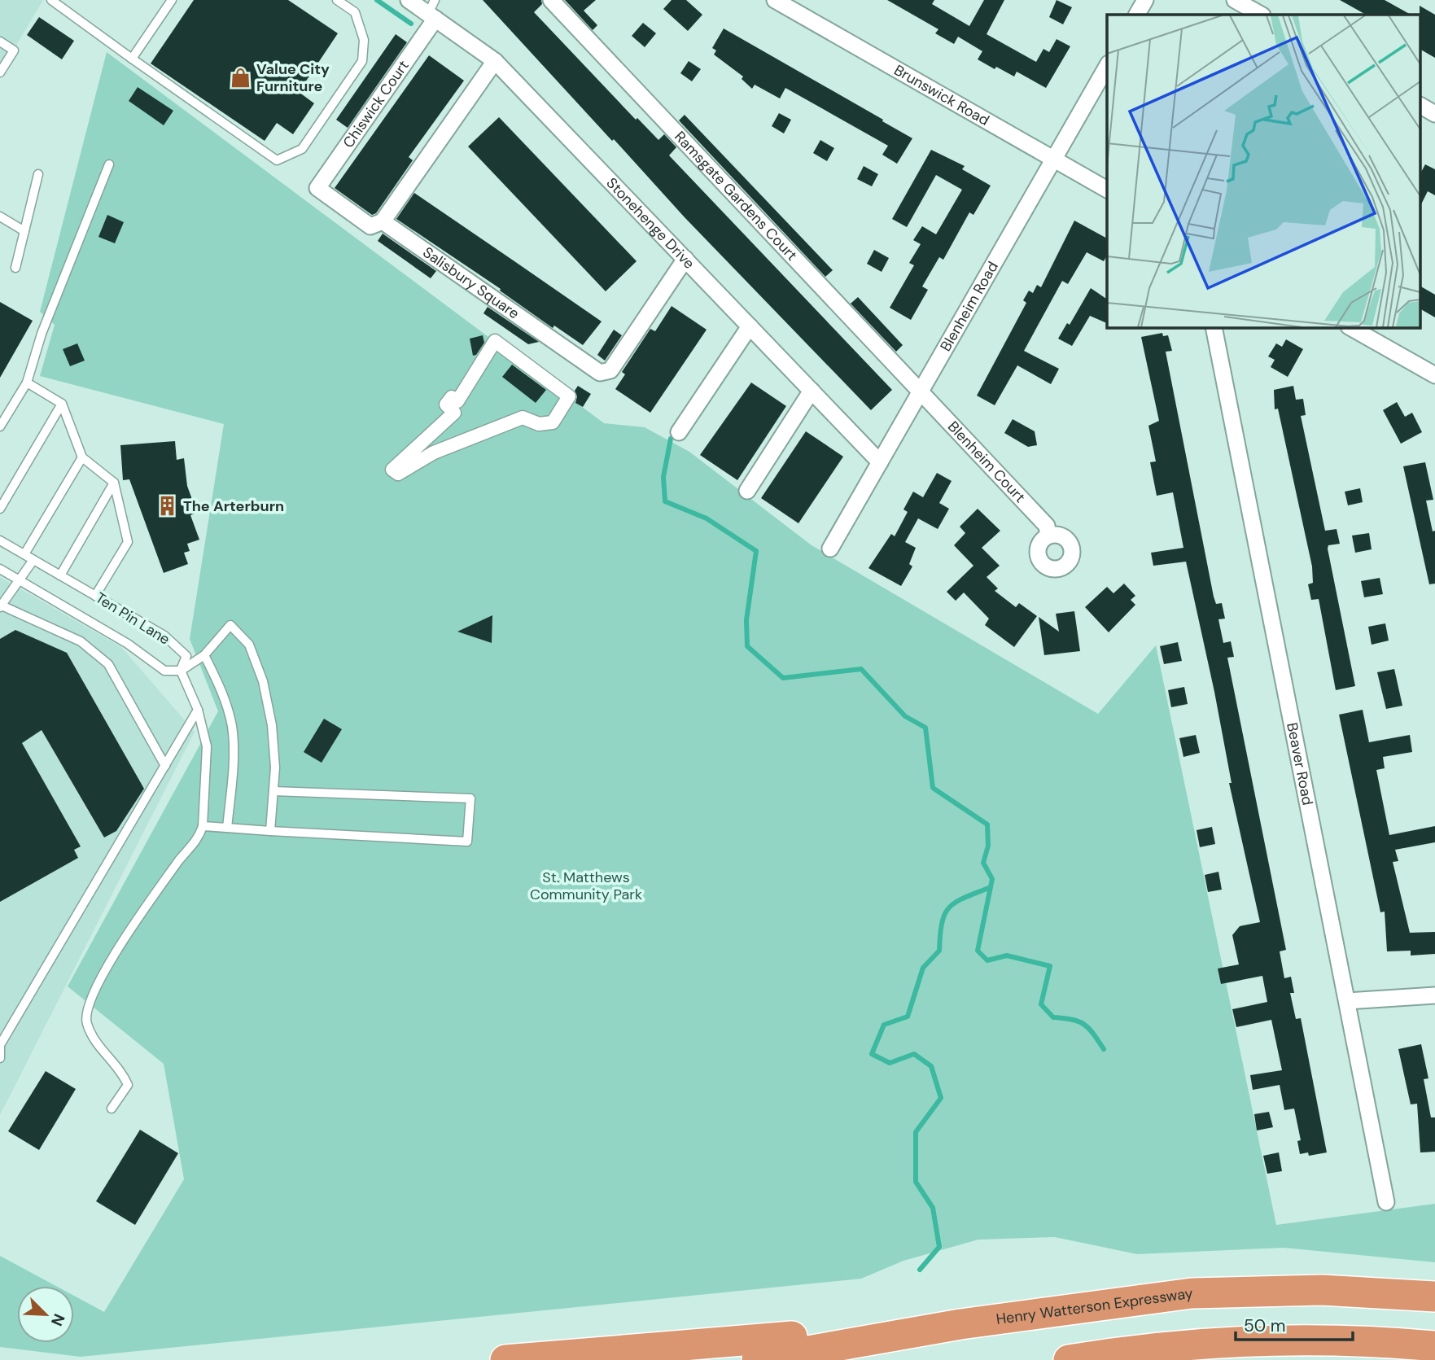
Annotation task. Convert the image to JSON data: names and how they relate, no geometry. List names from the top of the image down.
{
  "streets": {
    "highway": ["Henry Watterson Expressway"],
    "street": [
      "Brunswick Road",
      "Chiswick Court",
      "Ramsgate Gardens Court",
      "Stonehenge Drive",
      "Salisbury Square",
      "Blenheim Road",
      "Blenheim Court",
      "Beaver Road"
    ],
    "lane": ["Ten Pin Lane"]
  },
  "crossings": [
    ["Brunswick Road", "Blenheim Road"],
    ["Chiswick Court", "Stonehenge Drive"],
    ["Chiswick Court", "Salisbury Square"],
    ["Ramsgate Gardens Court", "Blenheim Road"],
    ["Ramsgate Gardens Court", "Blenheim Court"],
    ["Stonehenge Drive", "Salisbury Square"],
    ["Stonehenge Drive", "Blenheim Road"],
    ["Blenheim Road", "Blenheim Court"]
  ],
  "parks": ["St. Matthews Community Park"],
  "places": {
    "shop": ["Value City Furniture"],
    "building": ["The Arterburn"]
  },
  "scale_bar": "50 m",
  "north": "bottom right"
}
